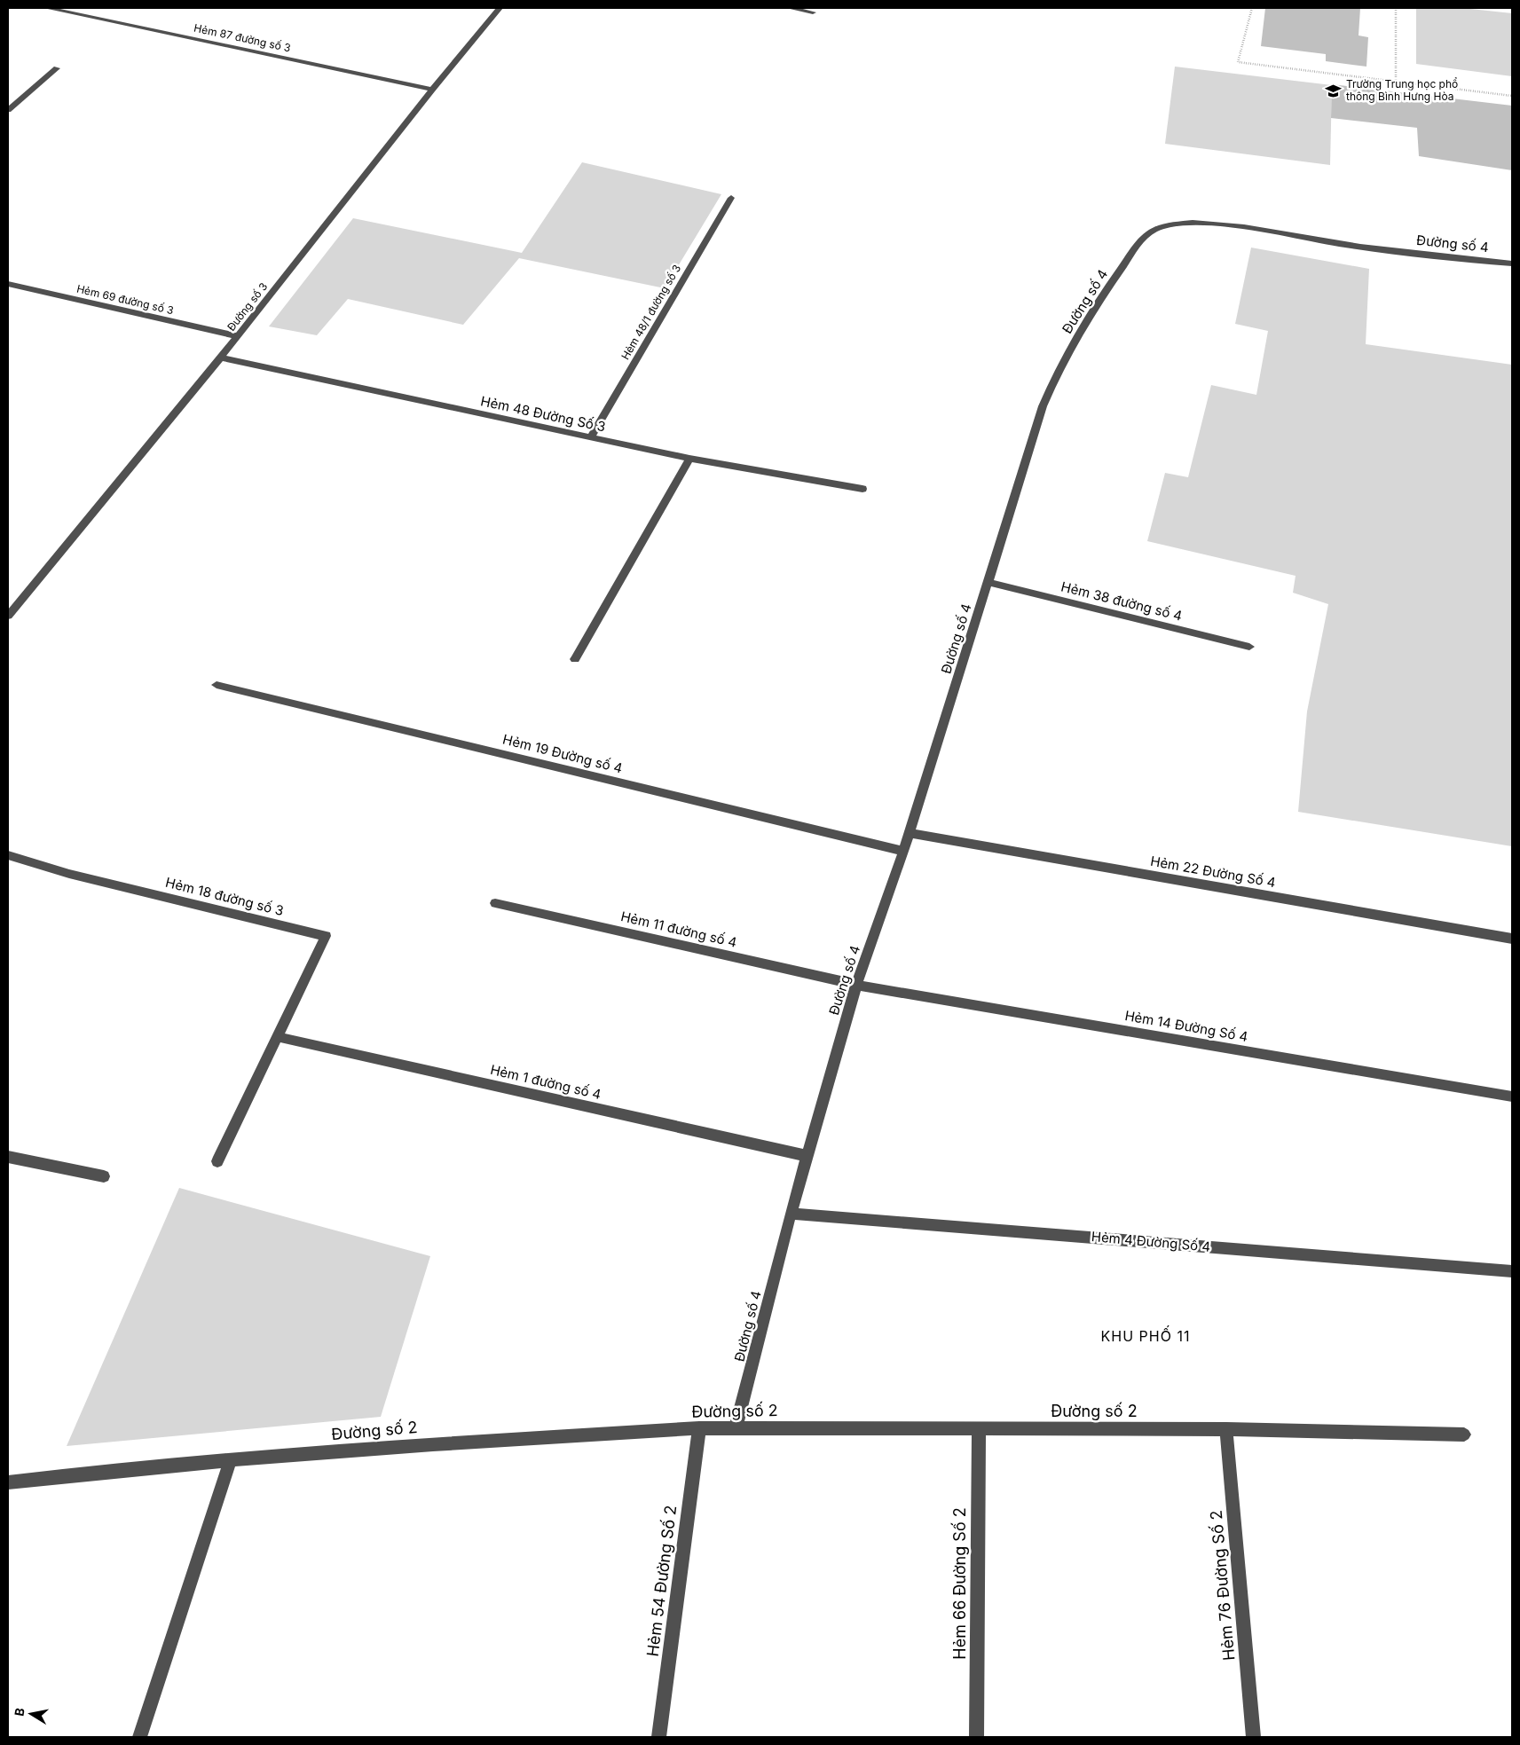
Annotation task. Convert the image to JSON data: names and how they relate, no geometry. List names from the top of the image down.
{
  "streets": {
    "street": [
      "Hẻm 87 đường số 3",
      "Đường số 4",
      "Hẻm 69 đường số 3",
      "Đường số 3",
      "Hẻm 48/1 đường số 3",
      "Hẻm 48 Đường Số 3",
      "Hẻm 38 đường số 4",
      "Hẻm 19 Đường số 4",
      "Hẻm 22 Đường Số 4",
      "Hẻm 18 đường số 3",
      "Hẻm 11 đường số 4",
      "Hẻm 14 Đường Số 4",
      "Hẻm 1 đường số 4",
      "Hẻm 4 Đường Số 4",
      "Đường số 2",
      "Hẻm 54 Đường Số 2",
      "Hẻm 66 Đường Số 2",
      "Hẻm 76 Đường Số 2"
    ]
  },
  "crossings": [
    ["Hẻm 87 đường số 3", "Đường số 3"],
    ["Đường số 4", "Hẻm 38 đường số 4"],
    ["Đường số 4", "Hẻm 19 Đường số 4"],
    ["Đường số 4", "Hẻm 22 Đường Số 4"],
    ["Đường số 4", "Hẻm 11 đường số 4"],
    ["Đường số 4", "Hẻm 14 Đường Số 4"],
    ["Đường số 4", "Hẻm 1 đường số 4"],
    ["Đường số 4", "Hẻm 4 Đường Số 4"],
    ["Đường số 4", "Đường số 2"],
    ["Hẻm 69 đường số 3", "Đường số 3"],
    ["Đường số 3", "Hẻm 48 Đường Số 3"],
    ["Hẻm 48/1 đường số 3", "Hẻm 48 Đường Số 3"],
    ["Hẻm 18 đường số 3", "Hẻm 1 đường số 4"],
    ["Hẻm 11 đường số 4", "Hẻm 14 Đường Số 4"],
    ["Đường số 2", "Hẻm 54 Đường Số 2"],
    ["Đường số 2", "Hẻm 66 Đường Số 2"],
    ["Đường số 2", "Hẻm 76 Đường Số 2"]
  ],
  "districts": ["KHU PHỐ 11"],
  "places": {
    "school or university": ["Trường Trung học phổ thông Bình Hưng Hòa"]
  },
  "north": "left"
}
